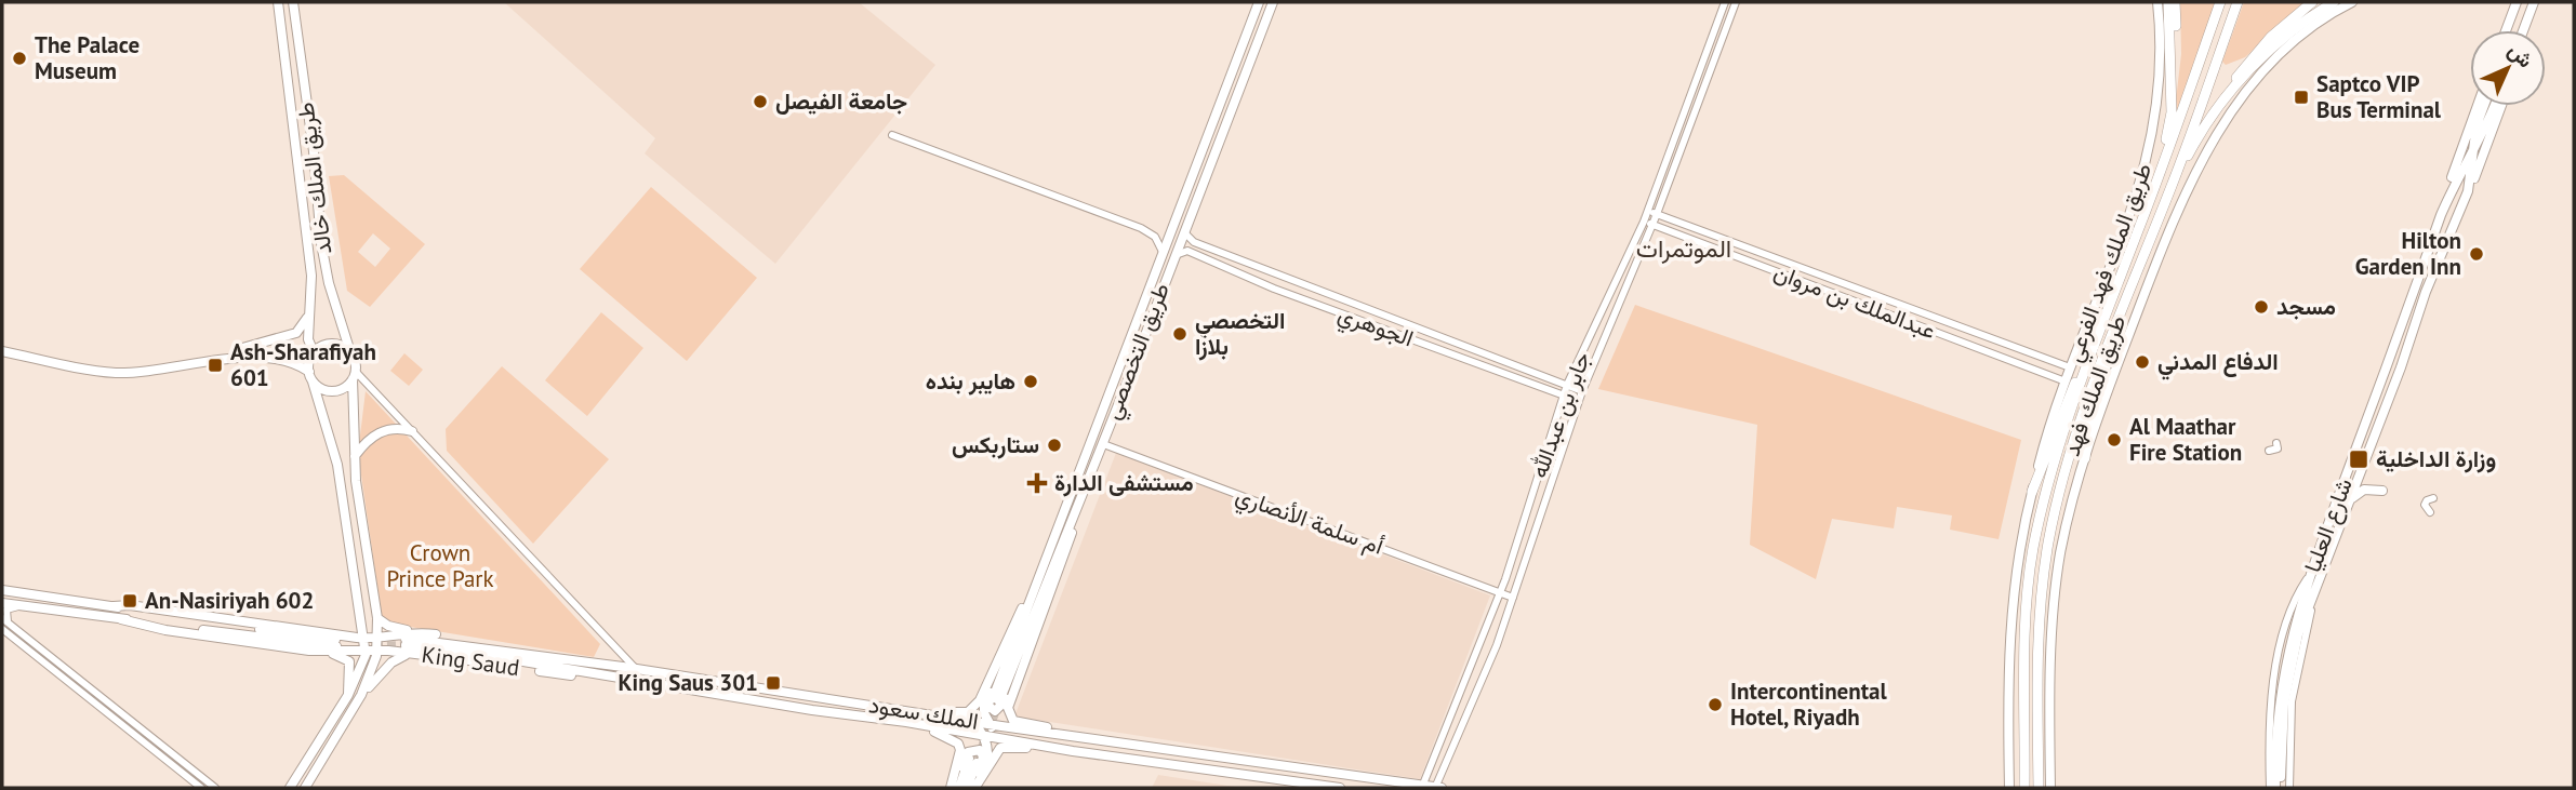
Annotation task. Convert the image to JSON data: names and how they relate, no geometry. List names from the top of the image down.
{
  "streets": {
    "highway": ["طريق الملك فهد"],
    "main road": [
      "طريق الملك خالد",
      "طريق الملك فهد الفرعي",
      "طريق التخصصي",
      "شارع العليا",
      "King Saud",
      "الملك سعود"
    ],
    "street": [
      "عبدالملك بن مروان",
      "الجوهري",
      "جابر بن عبدالله",
      "أم سلمة الأنصاري"
    ]
  },
  "crossings": [
    ["طريق الملك فهد الفرعي", "عبدالملك بن مروان"],
    ["عبدالملك بن مروان", "جابر بن عبدالله"],
    ["الجوهري", "طريق التخصصي"],
    ["الجوهري", "جابر بن عبدالله"],
    ["جابر بن عبدالله", "أم سلمة الأنصاري"],
    ["جابر بن عبدالله", "الملك سعود"],
    ["King Saud", "الملك سعود"]
  ],
  "districts": ["الموتمرات"],
  "parks": ["Crown Prince Park"],
  "places": {
    "other": [
      "The Palace Museum",
      "جامعة الفيصل",
      "Hilton Garden Inn",
      "مسجد",
      "التخصصي بلازا",
      "الدفاع المدني",
      "هايبر بنده",
      "Al Maathar Fire Station",
      "ستاربكس",
      "Intercontinental Hotel, Riyadh"
    ],
    "transit": [
      "Saptco VIP Bus Terminal",
      "Ash-Sharafiyah 601",
      "وزارة الداخلية",
      "An-Nasiriyah 602",
      "King Saus 301"
    ],
    "health": ["مستشفى الدارة"]
  },
  "north": "top right"
}
